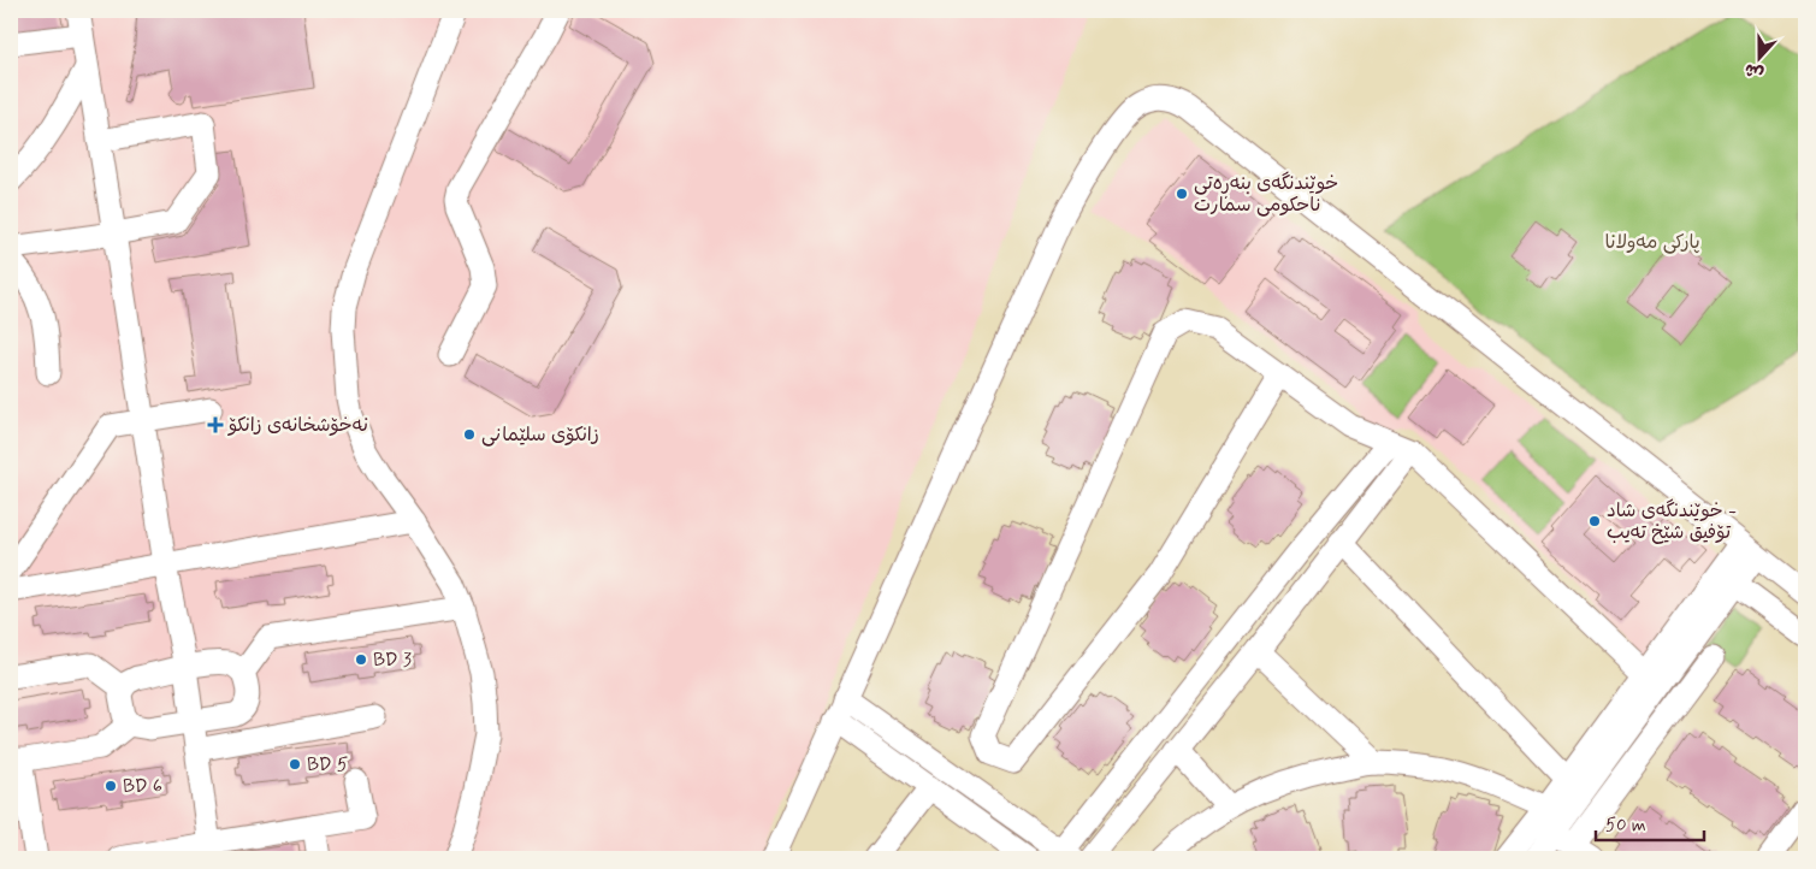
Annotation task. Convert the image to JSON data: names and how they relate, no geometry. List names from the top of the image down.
{
  "parks": ["پارکی مەولانا"],
  "places": {
    "other": [
      "خوێندنگەی بنەڕەتی ناحکومی سمارت",
      "زانکۆی سلێمانی",
      "خوێندنگەی شاد - تۆفیق شێخ تەیب",
      "BD 3",
      "BD 5",
      "BD 6"
    ],
    "health": ["نەخۆشخانەی زانکۆ"]
  },
  "scale_bar": "50 m",
  "north": "bottom"
}
